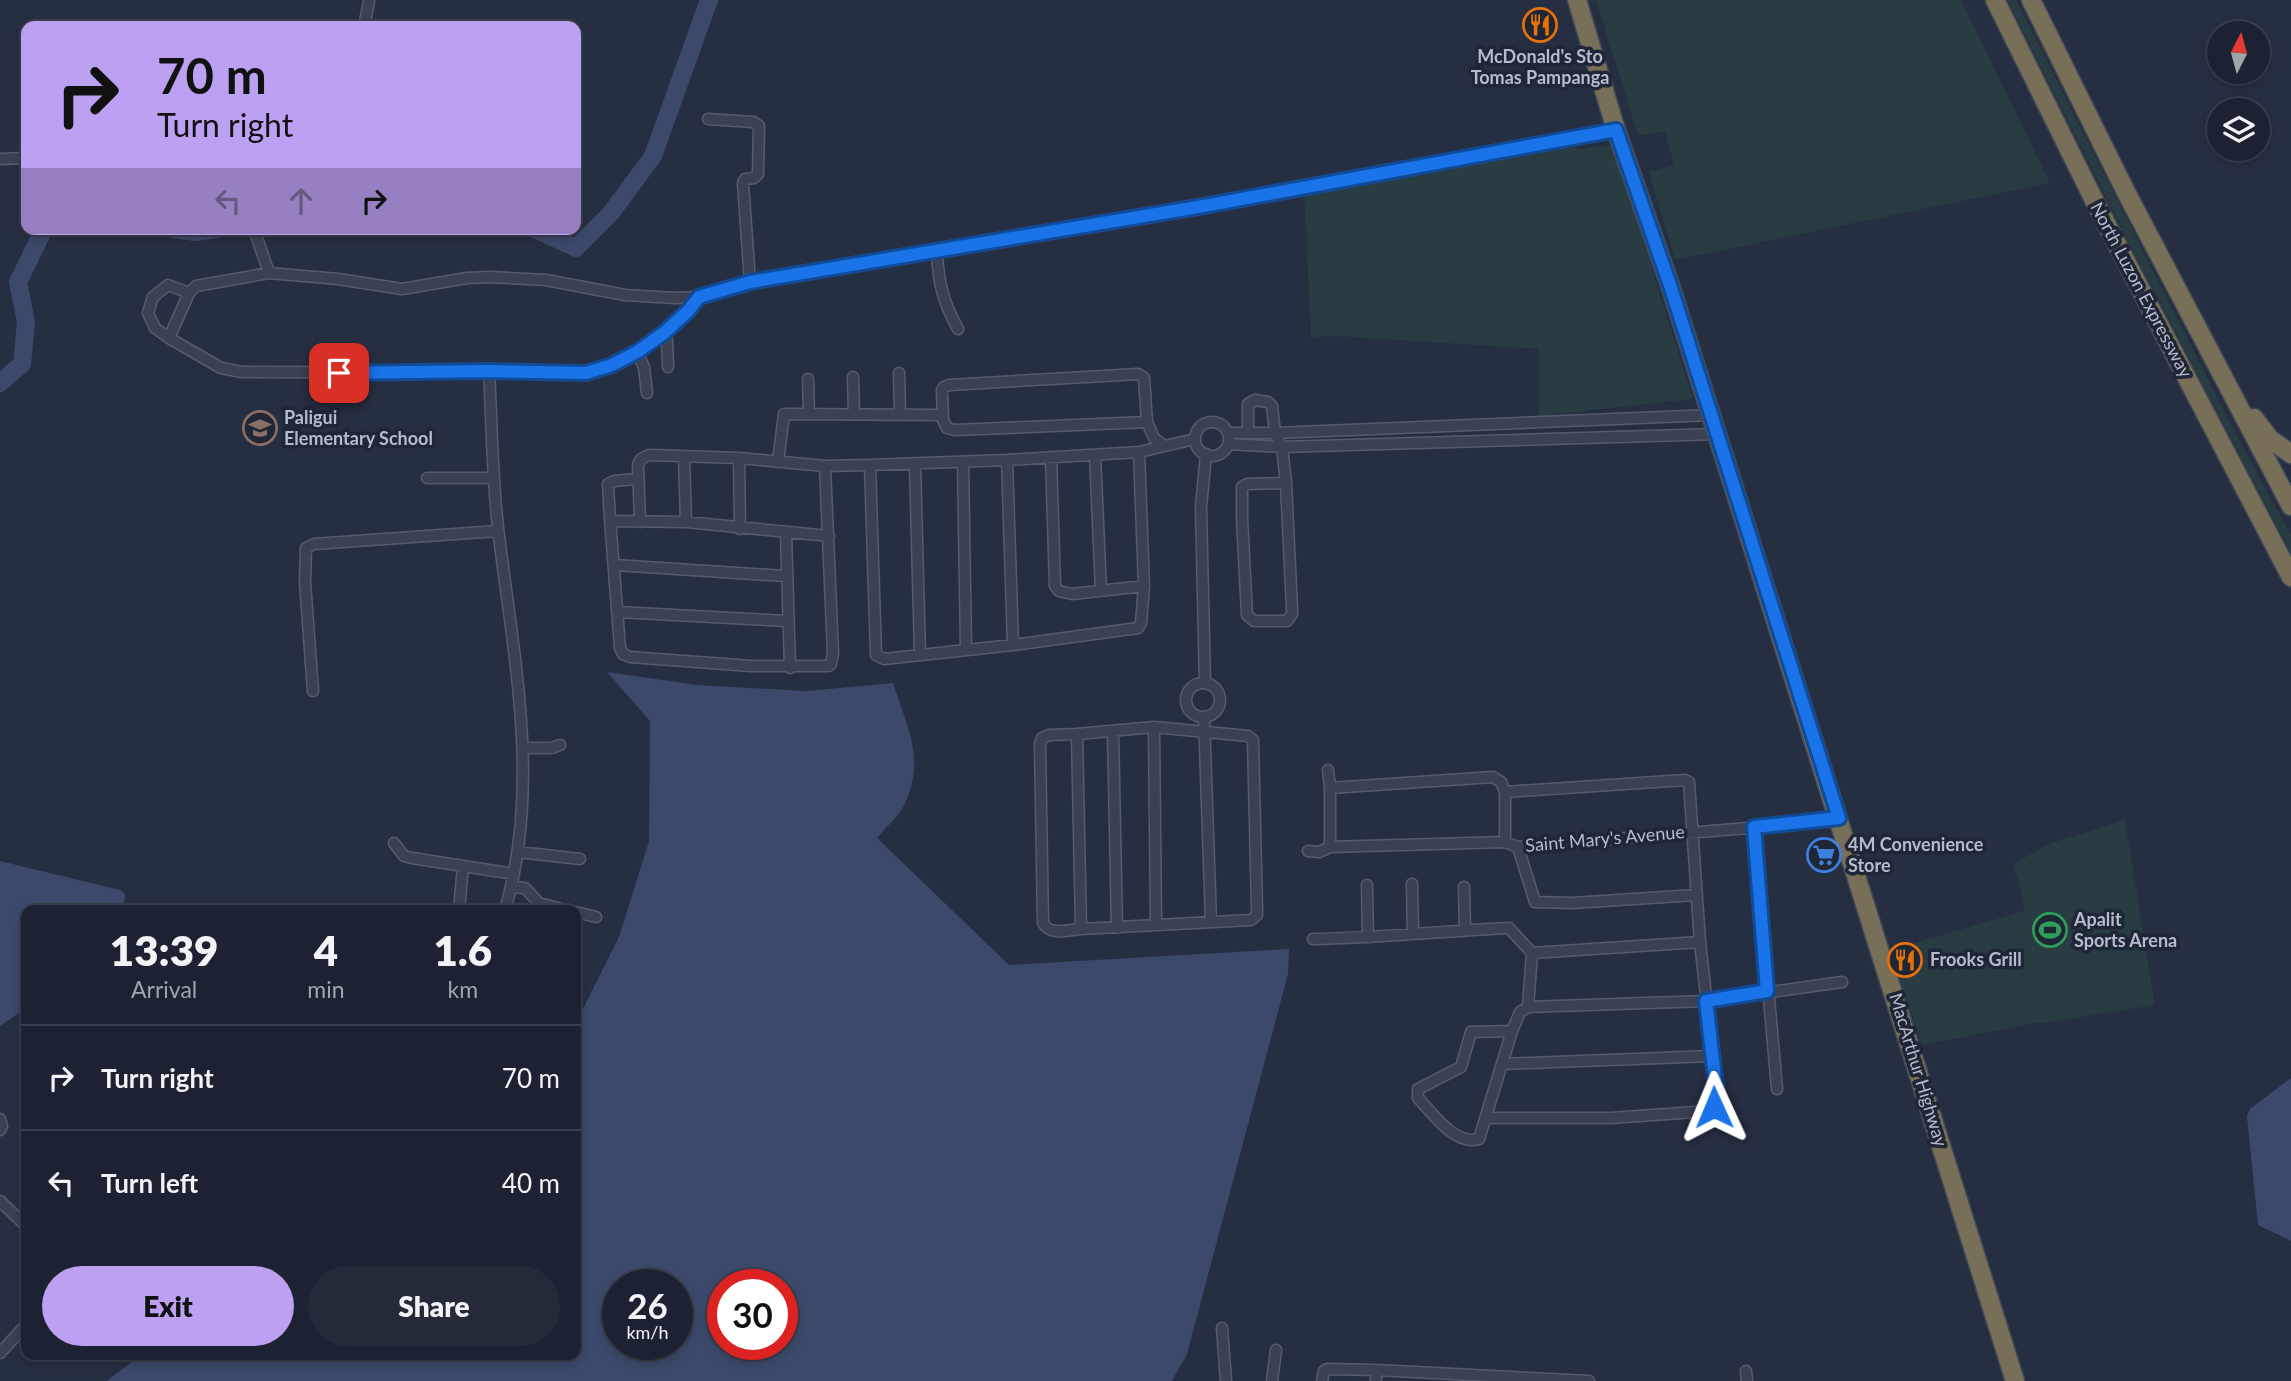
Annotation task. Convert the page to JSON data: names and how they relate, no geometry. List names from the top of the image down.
{
  "streets": {
    "highway": ["North Luzon Expressway", "MacArthur Highway"],
    "street": ["Saint Mary's Avenue"]
  },
  "crossings": [
    ["Saint Mary's Avenue", "MacArthur Highway"]
  ],
  "places": {
    "restaurant": ["McDonald's Sto Tomas Pampanga", "Frooks Grill"],
    "school or university": ["Paligui Elementary School"],
    "supermarket": ["4M Convenience Store"],
    "sports": ["Apalit Sports Arena"]
  },
  "north": "top",
  "page": {
    "turn": ["70 m", "Turn right"],
    "eta": [
      "13:39",
      "Arrival",
      "4",
      "min",
      "1.6",
      "km"
    ],
    "list": [
      {
        "name": "Turn right",
        "value": "70 m"
      },
      {
        "name": "Turn left",
        "value": "40 m"
      }
    ],
    "buttons": ["Exit", "Share"],
    "speed": "26 km/h",
    "limit": "30"
  }
}
